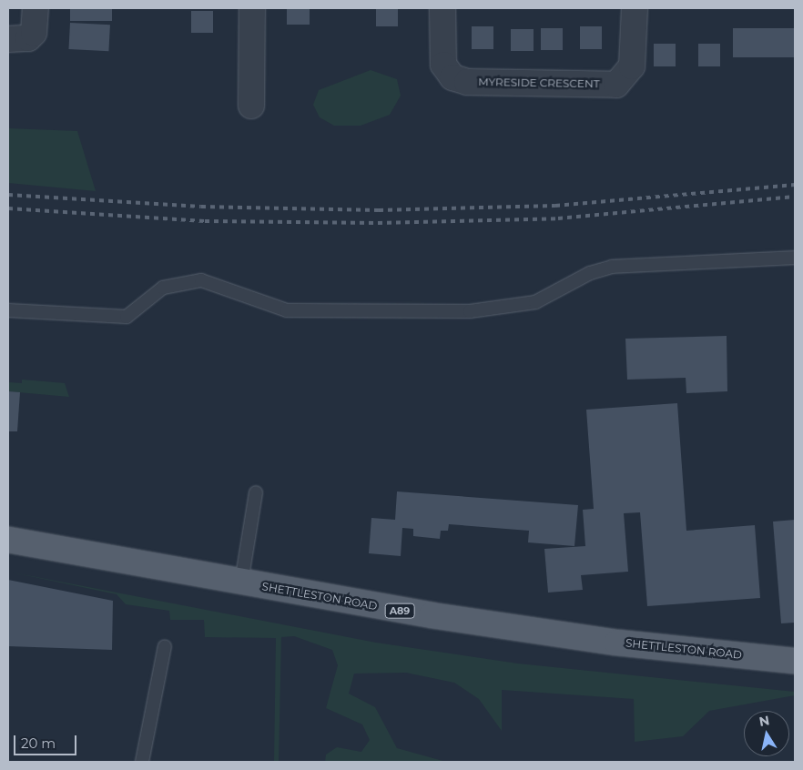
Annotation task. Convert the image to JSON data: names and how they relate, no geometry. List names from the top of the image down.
{
  "streets": {
    "main road": ["SHETTLESTON ROAD", "A89"],
    "street": ["MYRESIDE CRESCENT"]
  },
  "scale_bar": "20 m",
  "north": "top"
}
